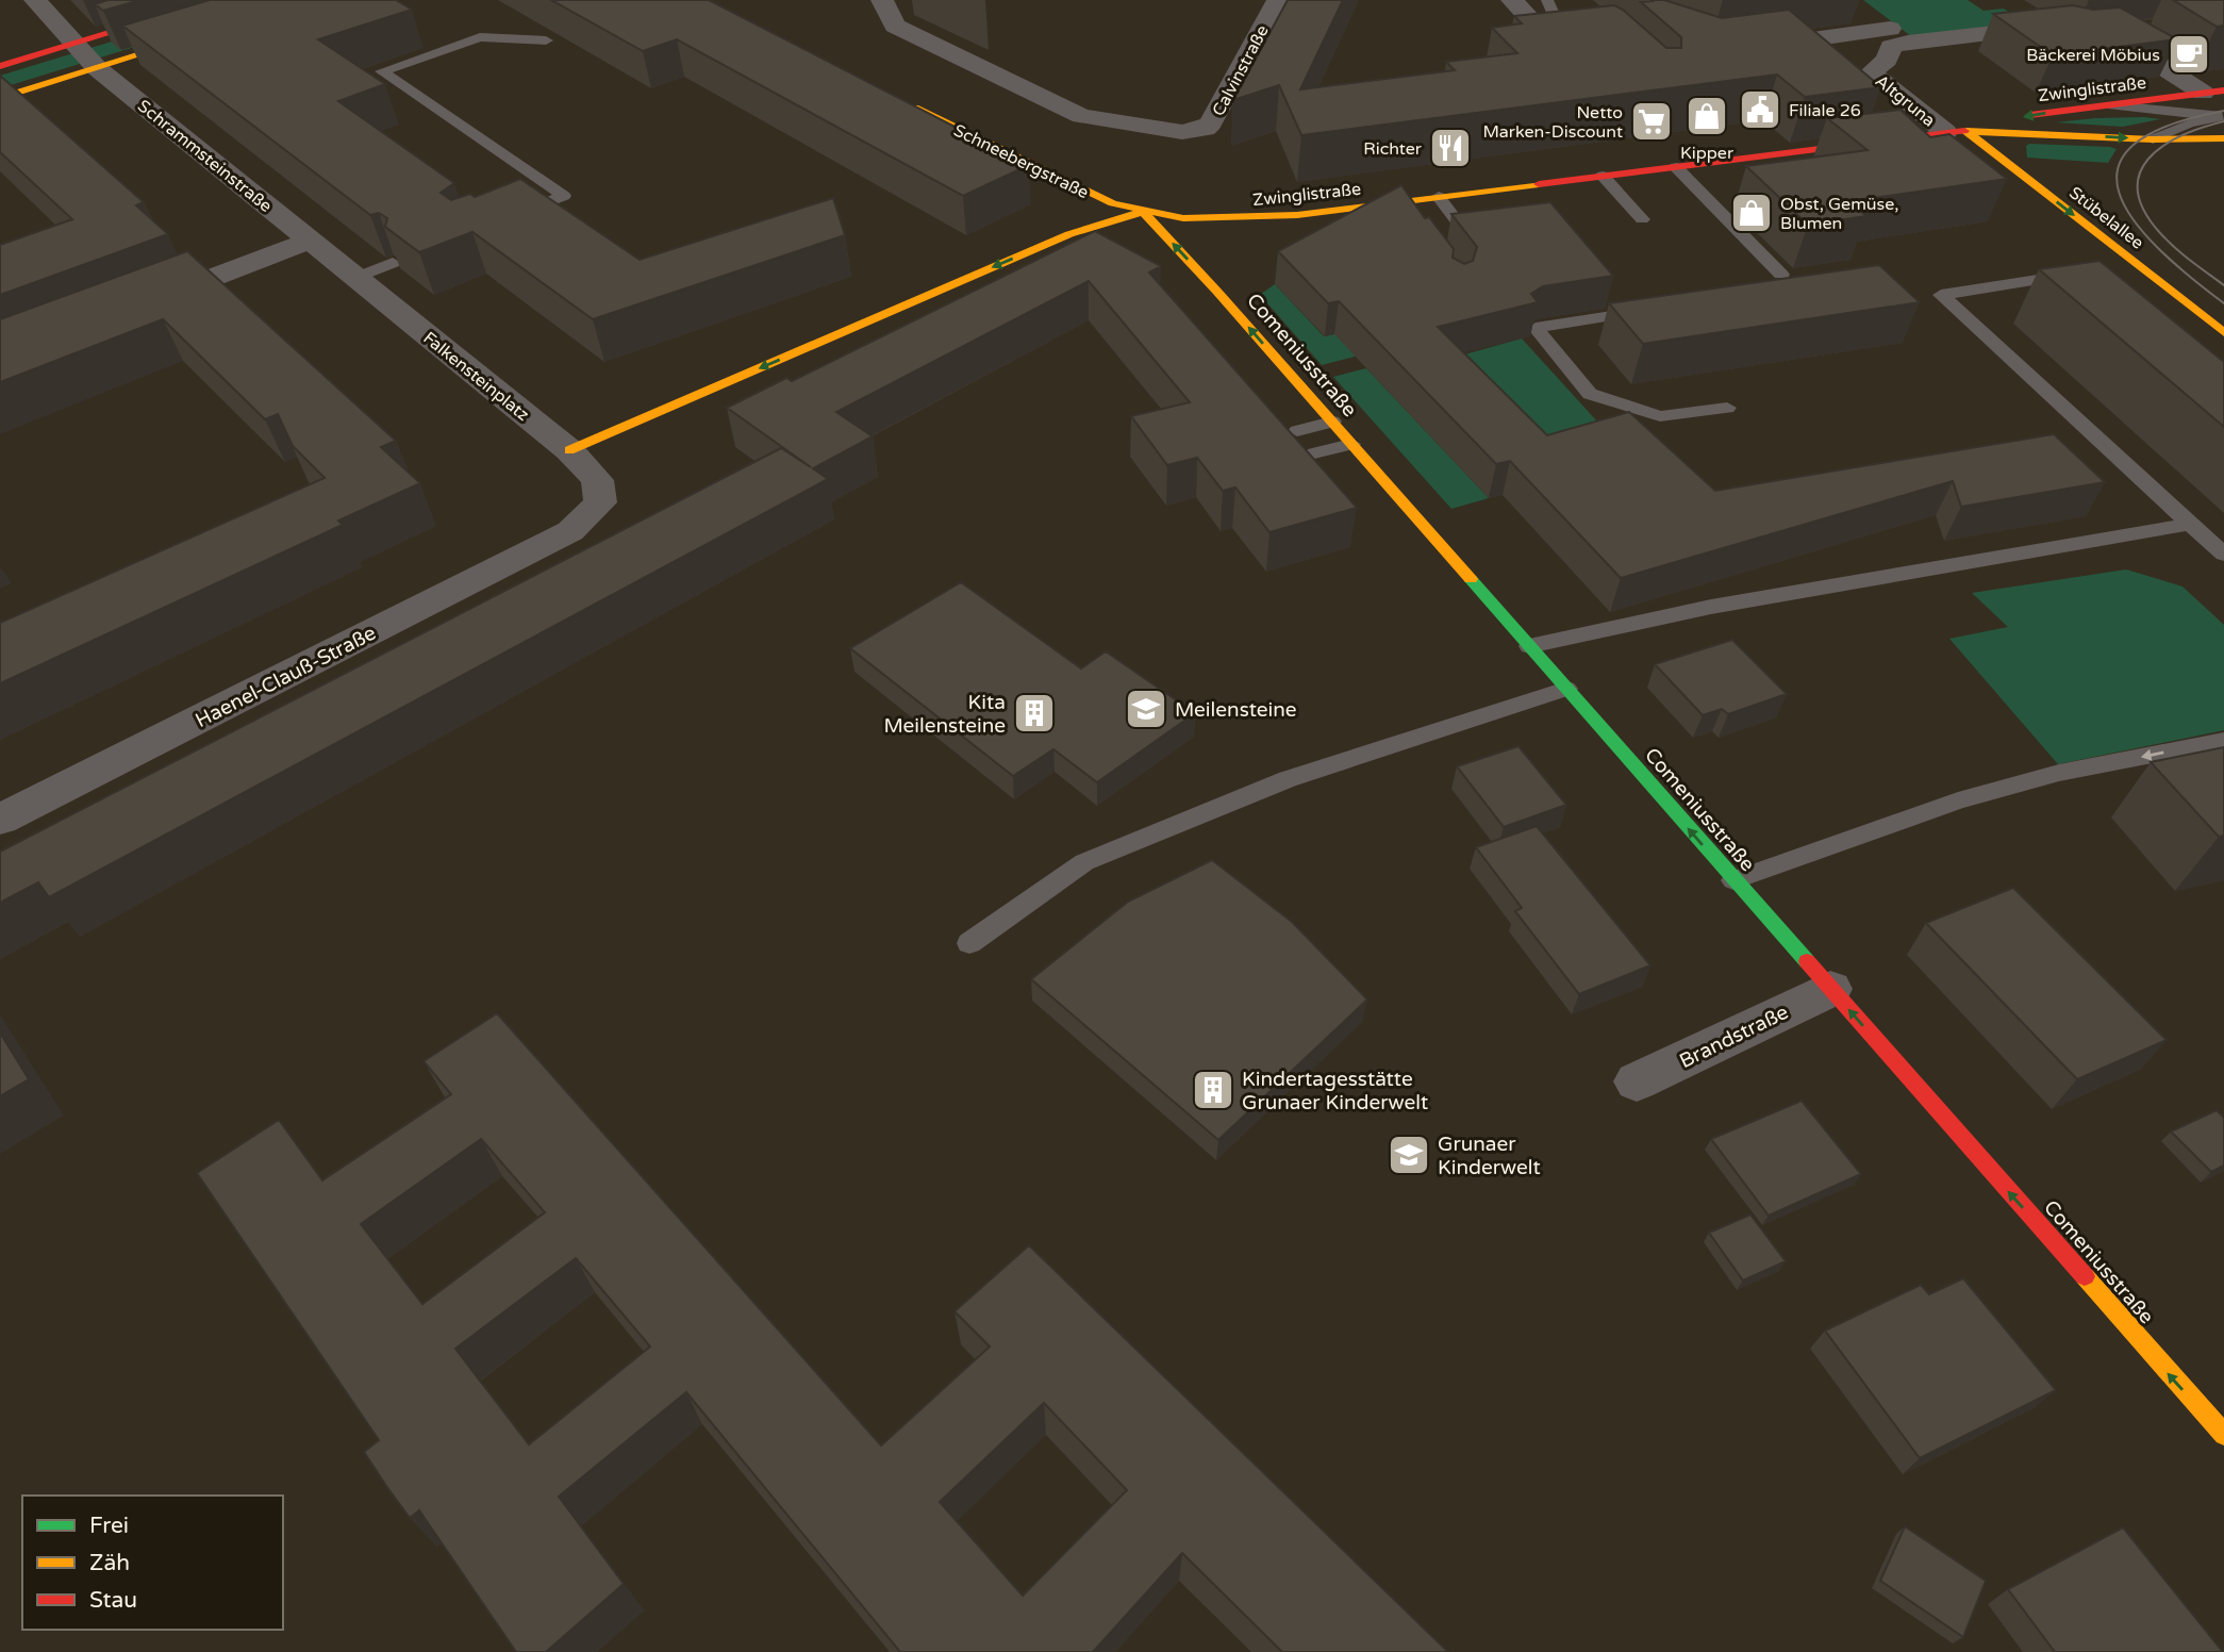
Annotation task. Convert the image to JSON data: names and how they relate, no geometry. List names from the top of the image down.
{
  "streets": {
    "street": [
      "Calvinstraße",
      "Zwinglistraße",
      "Altgruna",
      "Schrammsteinstraße",
      "Schneebergstraße",
      "Stübelallee",
      "Comeniusstraße",
      "Falkensteinplatz",
      "Haenel-Clauß-Straße",
      "Brandstraße"
    ]
  },
  "crossings": [
    ["Zwinglistraße", "Altgruna"],
    ["Zwinglistraße", "Schneebergstraße"],
    ["Zwinglistraße", "Stübelallee"],
    ["Zwinglistraße", "Comeniusstraße"],
    ["Zwinglistraße", "Falkensteinplatz"],
    ["Altgruna", "Stübelallee"],
    ["Schrammsteinstraße", "Falkensteinplatz"],
    ["Schneebergstraße", "Comeniusstraße"],
    ["Comeniusstraße", "Brandstraße"],
    ["Falkensteinplatz", "Haenel-Clauß-Straße"]
  ],
  "one_way": ["Stübelallee", "Comeniusstraße"],
  "places": {
    "cafe": ["Bäckerei Möbius"],
    "public building": ["Filiale 26"],
    "shop": ["Kipper", "Obst, Gemüse, Blumen"],
    "supermarket": ["Netto Marken-Discount"],
    "restaurant": ["Richter"],
    "school or university": ["Meilensteine", "Grunaer Kinderwelt"],
    "building": ["Kita Meilensteine", "Kindertagesstätte Grunaer Kinderwelt"]
  },
  "legend": ["Frei", "Zäh", "Stau"]
}
